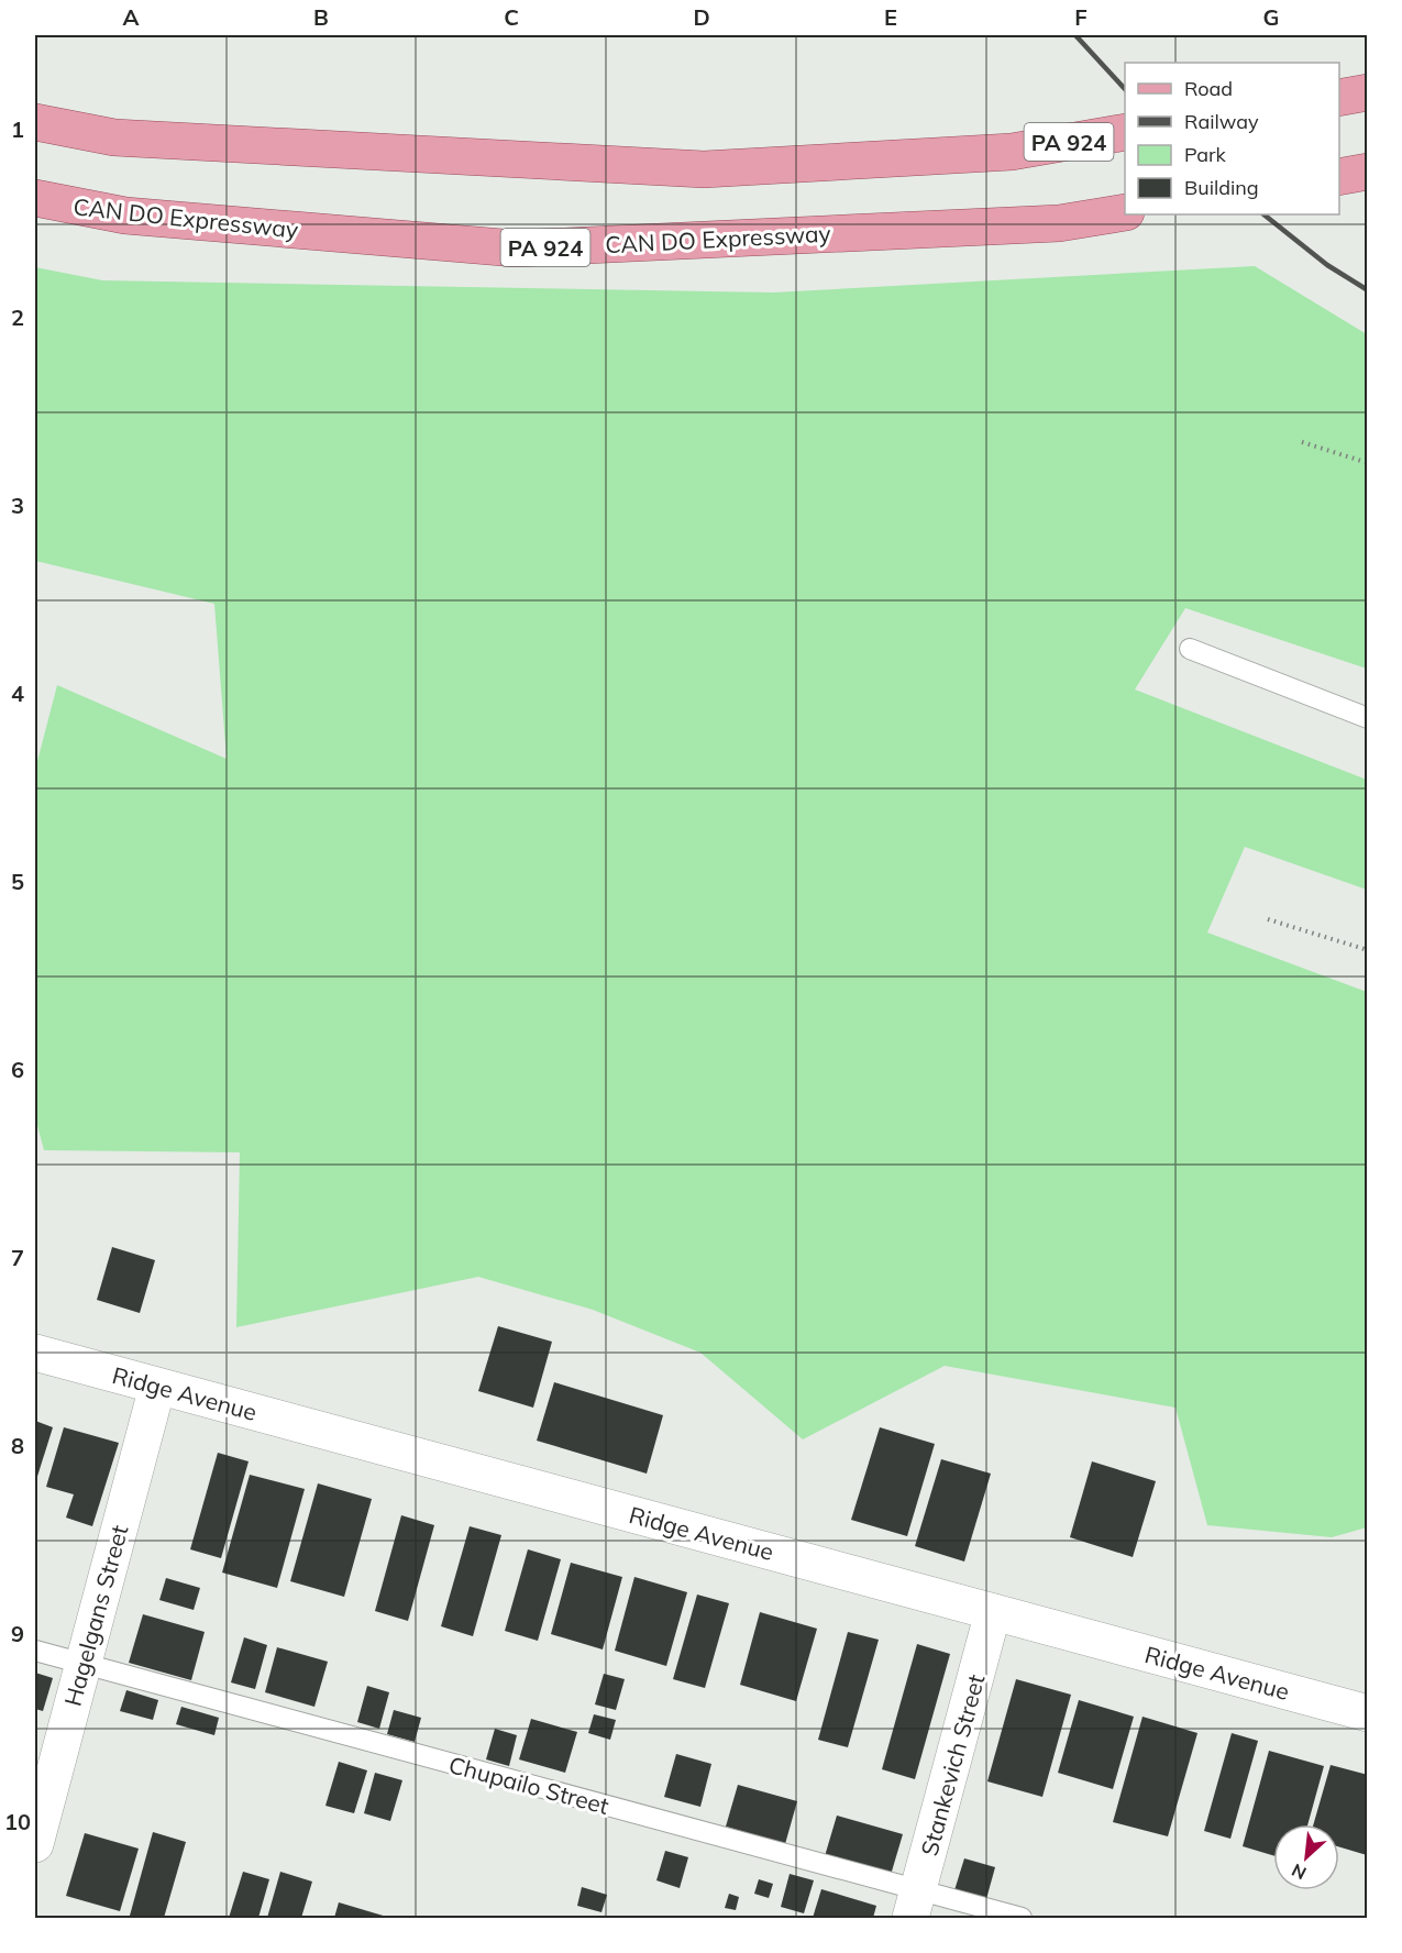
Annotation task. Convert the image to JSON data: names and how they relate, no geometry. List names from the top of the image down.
{
  "streets": {
    "main road": ["PA 924", "CAN DO Expressway"],
    "street": ["Ridge Avenue", "Hagelgans Street", "Stankevich Street"],
    "lane": ["Chupailo Street"]
  },
  "crossings": [
    ["Ridge Avenue", "Hagelgans Street"],
    ["Ridge Avenue", "Stankevich Street"],
    ["Hagelgans Street", "Chupailo Street"],
    ["Stankevich Street", "Chupailo Street"]
  ],
  "legend": [
    "Road",
    "Railway",
    "Park",
    "Building"
  ],
  "north": "bottom left",
  "grid": {
    "columns": [
      "A",
      "B",
      "C",
      "D",
      "E",
      "F",
      "G"
    ],
    "rows": [
      "1",
      "2",
      "3",
      "4",
      "5",
      "6",
      "7",
      "8",
      "9",
      "10"
    ]
  }
}
